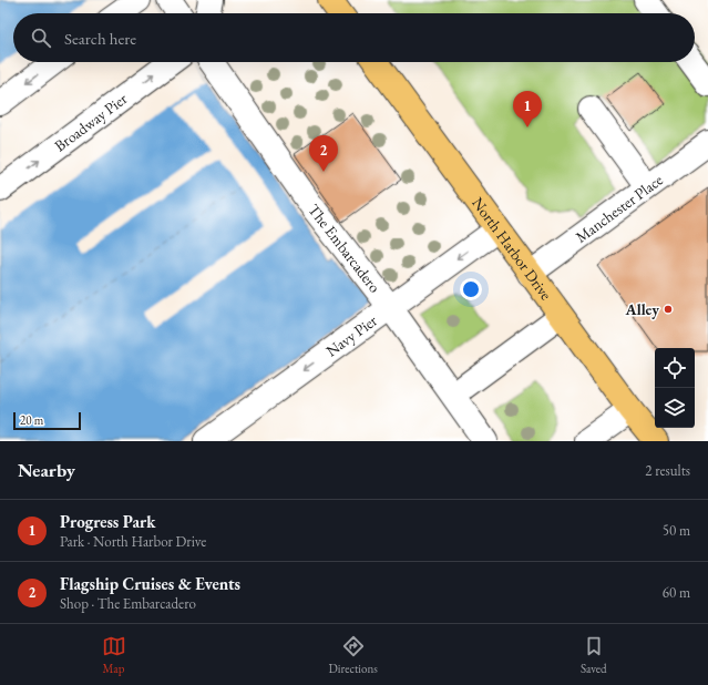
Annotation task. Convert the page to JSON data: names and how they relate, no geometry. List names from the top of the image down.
{
  "streets": {
    "main road": ["North Harbor Drive"],
    "street": [
      "Broadway Pier",
      "Manchester Place",
      "The Embarcadero",
      "Navy Pier"
    ]
  },
  "crossings": [
    ["Manchester Place", "North Harbor Drive"],
    ["The Embarcadero", "Navy Pier"],
    ["North Harbor Drive", "Navy Pier"]
  ],
  "places": ["Alley"],
  "scale_bar": "20 m",
  "page": {
    "search": "Search here",
    "pins": ["1", "2"],
    "scale": "20 m",
    "heading": ["Nearby", "2 results"],
    "list": [
      {
        "mark": "1",
        "name": "Progress Park",
        "note": "Park · North Harbor Drive",
        "value": "50 m"
      },
      {
        "mark": "2",
        "name": "Flagship Cruises & Events",
        "note": "Shop · The Embarcadero",
        "value": "60 m"
      }
    ],
    "nav": ["Map", "Directions", "Saved"]
  }
}
